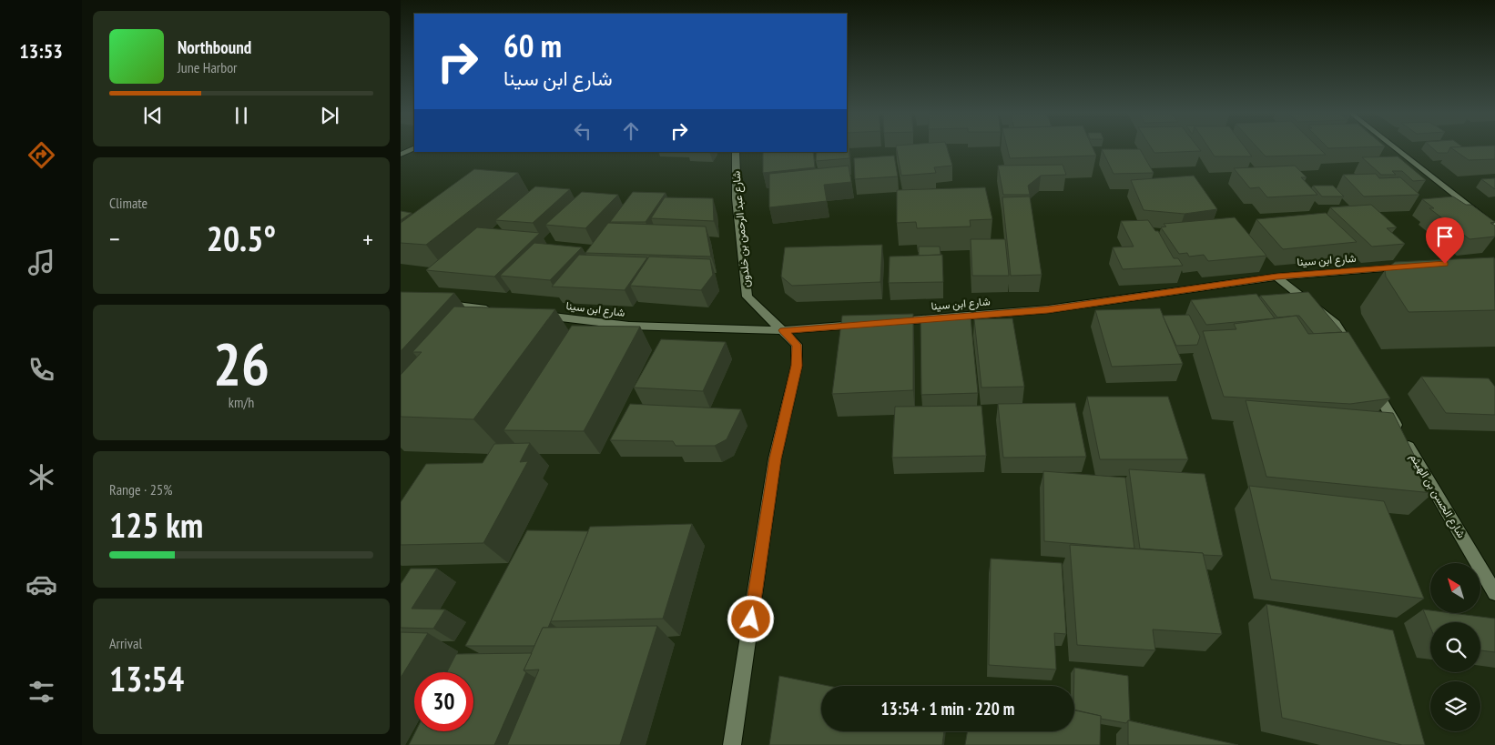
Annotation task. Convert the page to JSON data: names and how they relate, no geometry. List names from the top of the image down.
{
  "streets": {
    "street": ["شارع عبد الرحمن بن خلدون", "شارع ابن سينا", "شارع الحسن بن الهيثم"]
  },
  "crossings": [
    ["شارع عبد الرحمن بن خلدون", "شارع ابن سينا"]
  ],
  "north": "top left",
  "page": {
    "tabs": "13:53",
    "turn": ["60 m", "شارع ابن سينا"],
    "song": ["Northbound", "June Harbor"],
    "tile": [
      "Climate",
      ["26", "km/h"],
      ["Range · 25%", "125 km"],
      ["Arrival", "13:54"]
    ],
    "heat": ["−", "20.5°", "+"],
    "limit": "30",
    "trip": "13:54 · 1 min · 220 m"
  }
}
